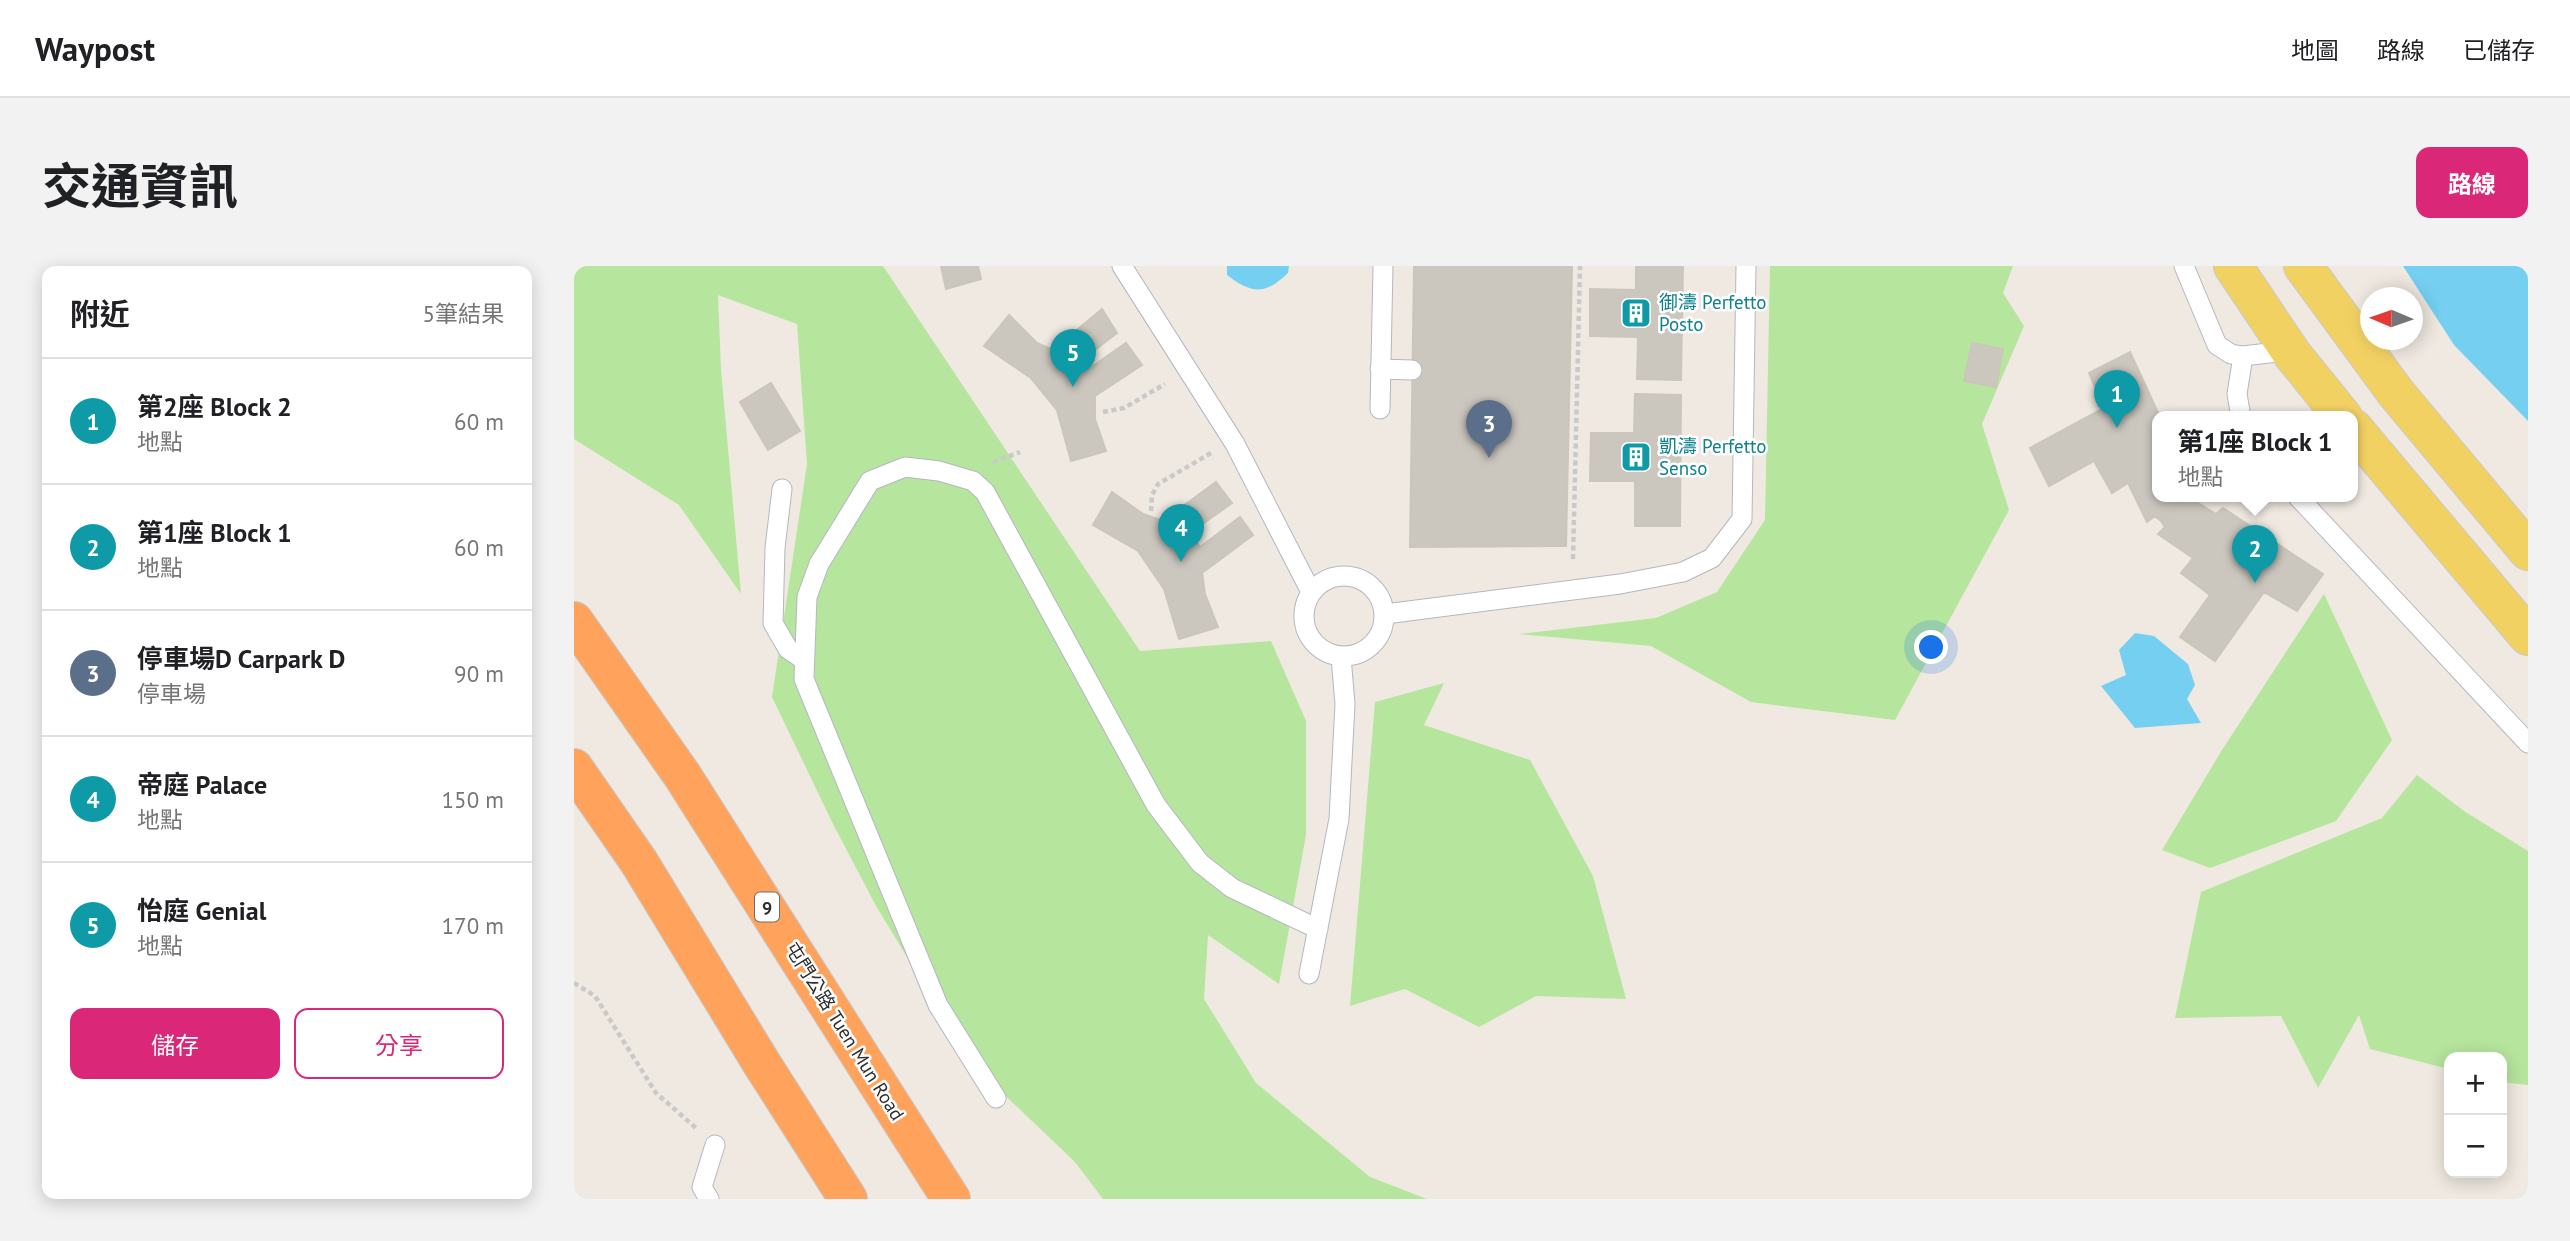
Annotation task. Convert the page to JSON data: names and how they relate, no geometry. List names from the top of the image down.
{
  "streets": {
    "highway": ["9", "屯門公路 Tuen Mun Road"]
  },
  "places": {
    "building": ["御濤 Perfetto Posto", "凱濤 Perfetto Senso"]
  },
  "north": "left",
  "page": {
    "header": "Waypost",
    "nav": ["地圖", "路線", "已儲存"],
    "title": "交通資訊",
    "buttons": [
      "路線",
      ["儲存", "分享"]
    ],
    "heading": ["附近", "5筆結果"],
    "pins": [
      "5",
      "1",
      "3",
      "4",
      "2"
    ],
    "list": [
      {
        "mark": "1",
        "name": "第2座 Block 2",
        "note": "地點",
        "value": "60 m"
      },
      {
        "mark": "2",
        "name": "第1座 Block 1",
        "note": "地點",
        "value": "60 m"
      },
      {
        "mark": "3",
        "name": "停車場D Carpark D",
        "note": "停車場",
        "value": "90 m"
      },
      {
        "mark": "4",
        "name": "帝庭 Palace",
        "note": "地點",
        "value": "150 m"
      },
      {
        "mark": "5",
        "name": "怡庭 Genial",
        "note": "地點",
        "value": "170 m"
      }
    ],
    "popup": ["第1座 Block 1", "地點"],
    "map_buttons": ["+", "−"]
  }
}
